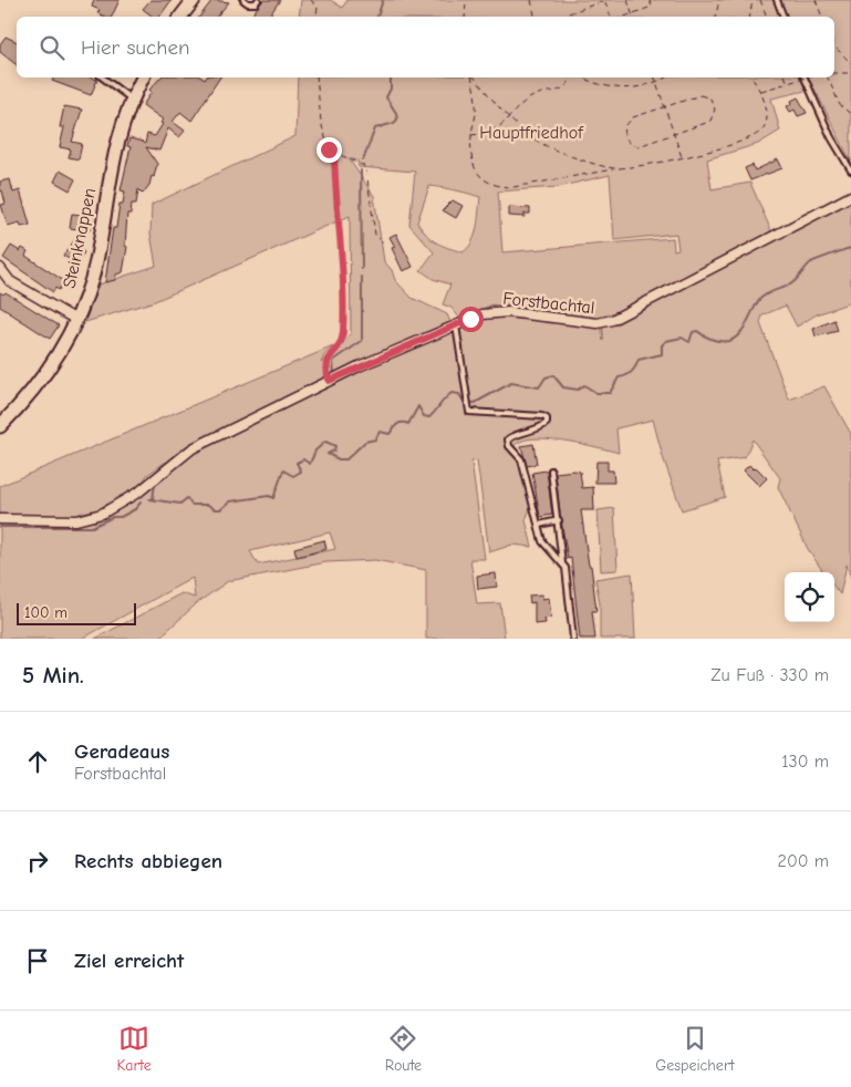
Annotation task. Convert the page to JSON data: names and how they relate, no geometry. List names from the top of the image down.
{
  "streets": {
    "street": ["Steinknappen", "Forstbachtal"]
  },
  "parks": ["Hauptfriedhof"],
  "scale_bar": "100 m",
  "page": {
    "search": "Hier suchen",
    "scale": "100 m",
    "heading": ["5 Min.", "Zu Fuß · 330 m"],
    "list": [
      ["Geradeaus", "Forstbachtal", "130 m"],
      ["Rechts abbiegen", "200 m"],
      "Ziel erreicht"
    ],
    "nav": ["Karte", "Route", "Gespeichert"]
  }
}
